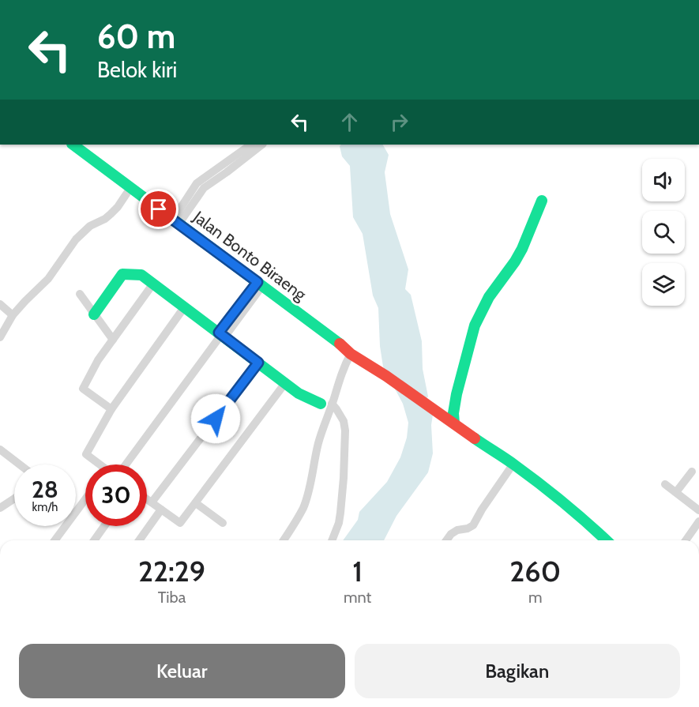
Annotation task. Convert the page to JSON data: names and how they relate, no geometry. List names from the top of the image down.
{
  "streets": {
    "street": ["Jalan Bonto Biraeng"]
  },
  "page": {
    "turn": ["60 m", "Belok kiri"],
    "speed": "28 km/h",
    "limit": "30",
    "eta": [
      "22:29",
      "Tiba",
      "1",
      "mnt",
      "260",
      "m"
    ],
    "buttons": ["Keluar", "Bagikan"]
  }
}
